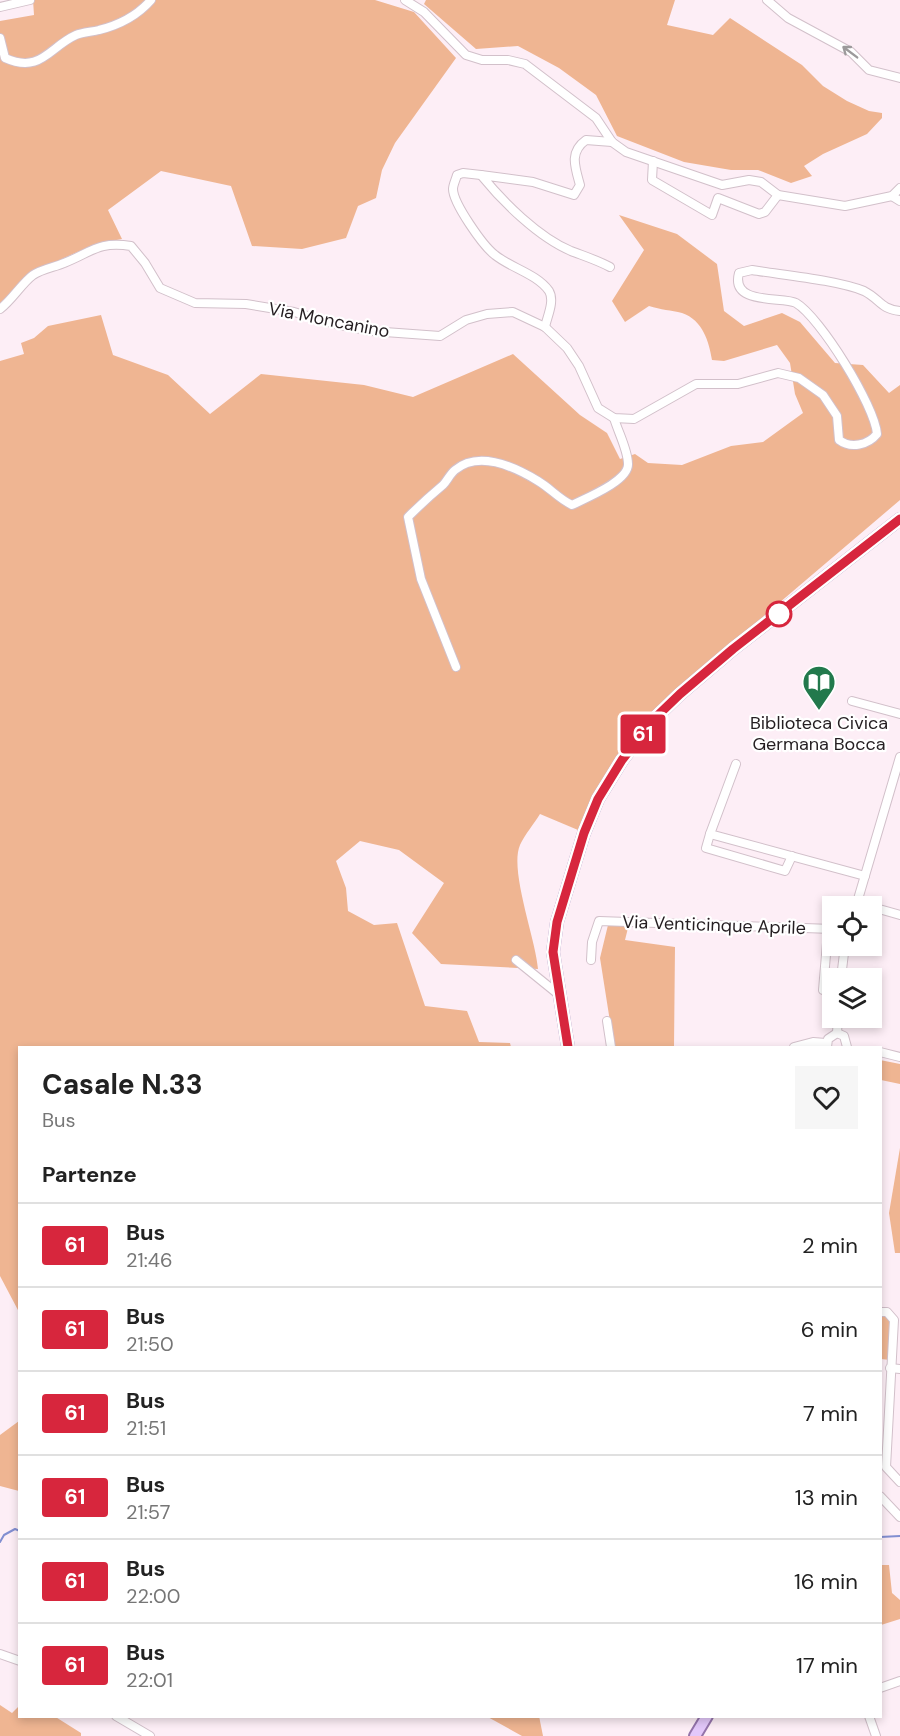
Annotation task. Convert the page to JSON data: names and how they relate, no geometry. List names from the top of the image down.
{
  "streets": {
    "street": ["Via Moncanino", "Via Venticinque Aprile"]
  },
  "places": {
    "library": ["Biblioteca Civica Germana Bocca"]
  },
  "lines": ["bus line 61"],
  "page": {
    "on_map": "61",
    "heading": [
      ["Casale N.33", "Bus"],
      "Partenze"
    ],
    "list": [
      {
        "mark": "61",
        "name": "Bus",
        "note": "21:46",
        "value": "2 min"
      },
      {
        "mark": "61",
        "name": "Bus",
        "note": "21:50",
        "value": "6 min"
      },
      {
        "mark": "61",
        "name": "Bus",
        "note": "21:51",
        "value": "7 min"
      },
      {
        "mark": "61",
        "name": "Bus",
        "note": "21:57",
        "value": "13 min"
      },
      {
        "mark": "61",
        "name": "Bus",
        "note": "22:00",
        "value": "16 min"
      },
      {
        "mark": "61",
        "name": "Bus",
        "note": "22:01",
        "value": "17 min"
      }
    ]
  }
}
